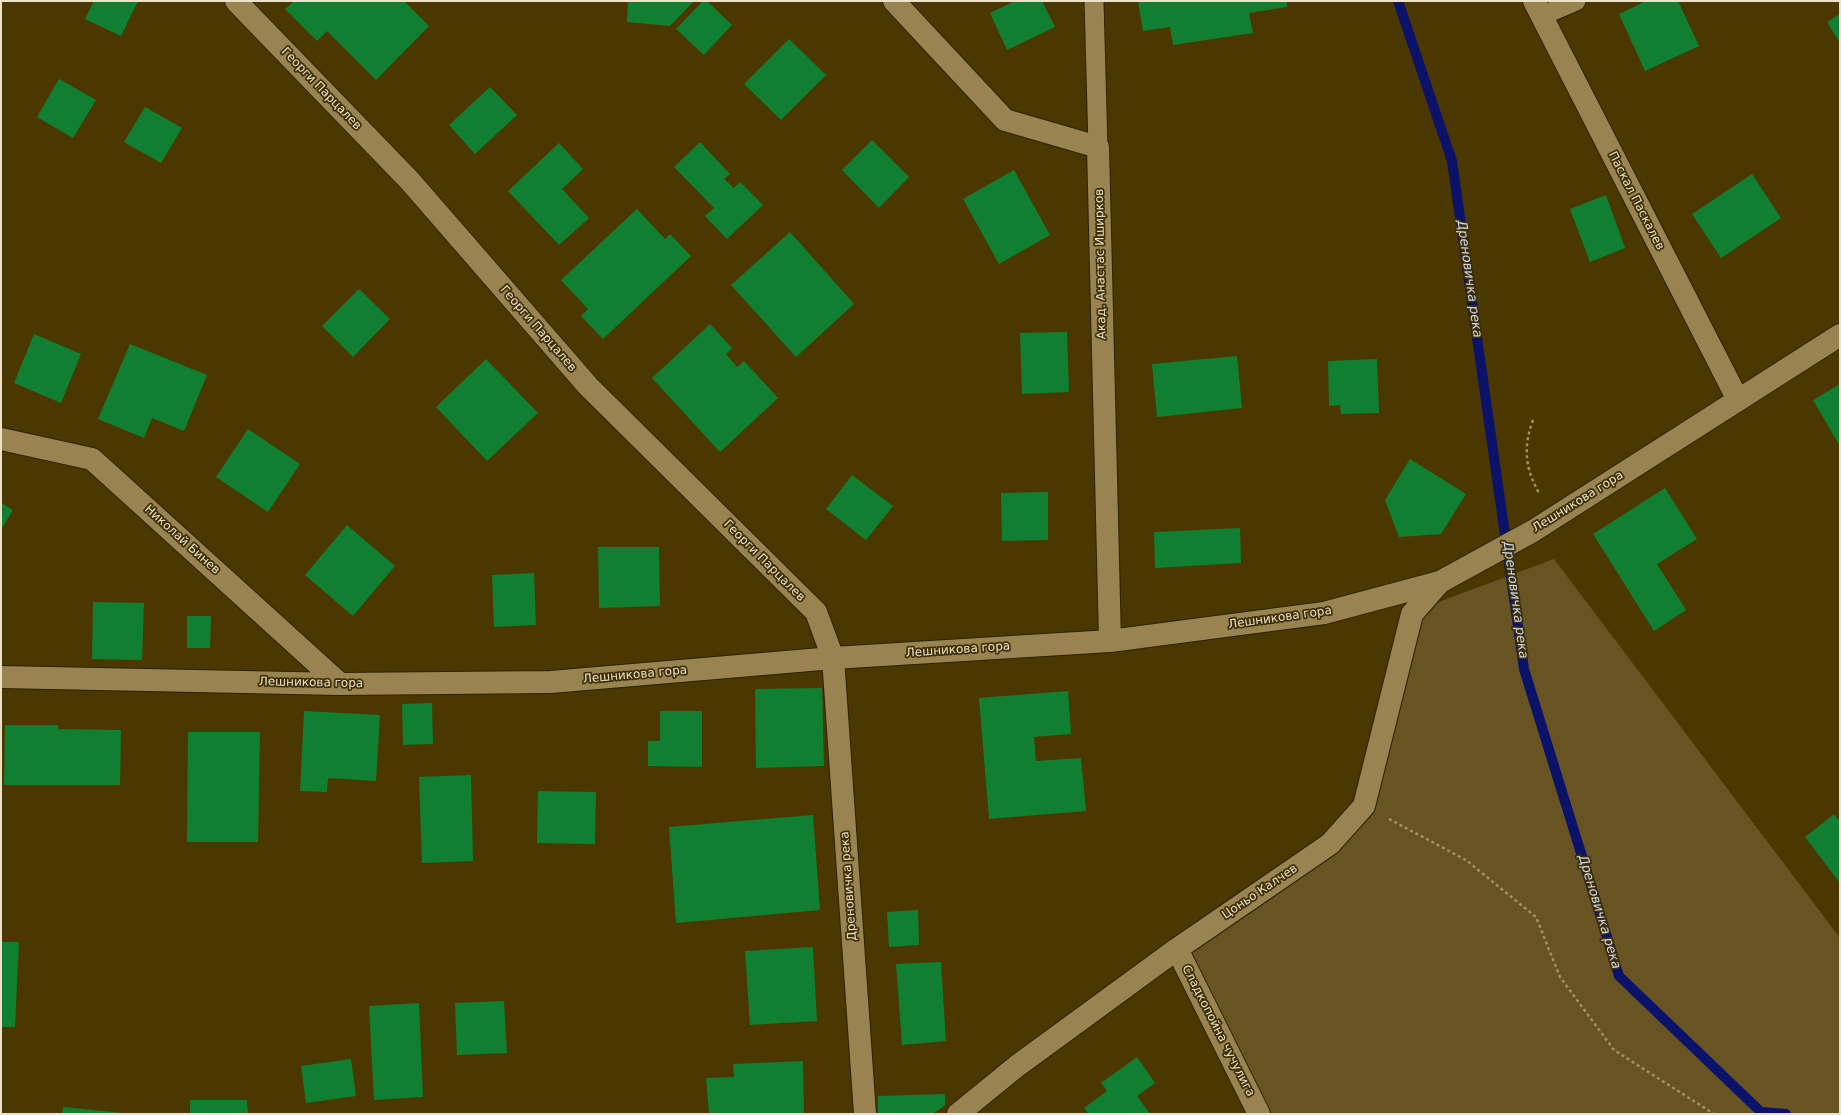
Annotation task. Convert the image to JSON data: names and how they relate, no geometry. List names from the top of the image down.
{
  "streets": {
    "street": [
      "Георги Парцалев",
      "Паскал Паскалев",
      "Акад. Анастас Иширков",
      "Лешникова гора",
      "Николай Бинев",
      "Дреновичка река",
      "Цоньо Калчев",
      "Сладкопойна чучулига"
    ]
  },
  "crossings": [
    ["Георги Парцалев", "Лешникова гора"],
    ["Георги Парцалев", "Дреновичка река"],
    ["Паскал Паскалев", "Лешникова гора"],
    ["Акад. Анастас Иширков", "Лешникова гора"],
    ["Лешникова гора", "Николай Бинев"],
    ["Лешникова гора", "Дреновичка река"],
    ["Лешникова гора", "Цоньо Калчев"],
    ["Цоньо Калчев", "Сладкопойна чучулига"]
  ],
  "water": ["Дреновичка река"]
}
